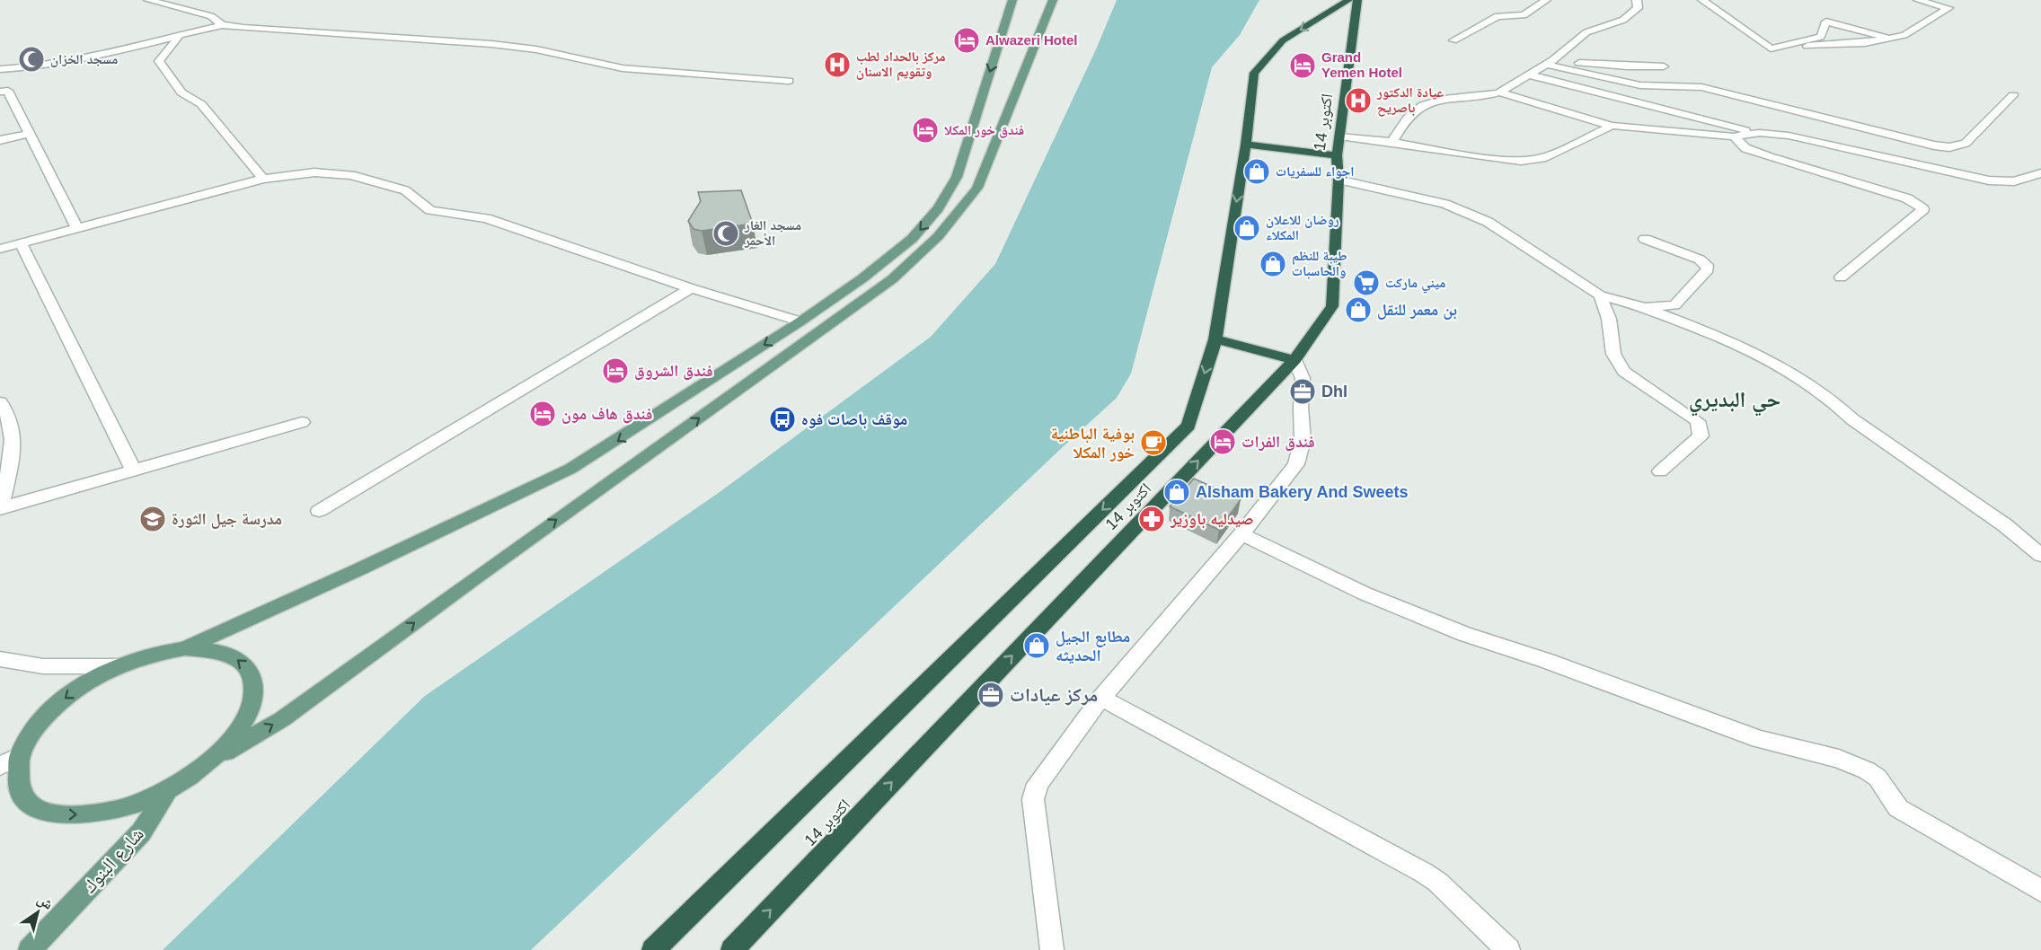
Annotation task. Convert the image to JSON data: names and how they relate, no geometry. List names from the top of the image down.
{
  "streets": {
    "highway": ["14 اكتوبر"],
    "main road": ["شارع البنوك"]
  },
  "districts": ["حي البديري"],
  "places": {
    "hotel": [
      "Alwazeri Hotel",
      "Grand Yemen Hotel",
      "فندق خور المكلا",
      "فندق الشروق",
      "فندق هاف مون",
      "فندق الفرات"
    ],
    "mosque": ["مسجد الخزان", "مسجد الغار الأحمر"],
    "hospital": ["مركز بالحداد لطب وتقويم الاسنان", "عيادة الدكتور باصريح"],
    "shop": [
      "اجواء للسفريات",
      "روضان للاعلان المكلاء",
      "طيبة للنظم والحاسبات",
      "بن معمر للنقل",
      "Alsham Bakery And Sweets",
      "مطابع الجيل الحديثه"
    ],
    "supermarket": ["ميني ماركت"],
    "office": ["Dhl", "مركز عيادات"],
    "bus stop": ["موقف باصات فوه"],
    "cafe": ["بوفية الباطنية خور المكلا"],
    "school or university": ["مدرسة جيل الثورة"],
    "pharmacy": ["صيدليه باوزير"]
  },
  "north": "top right"
}
